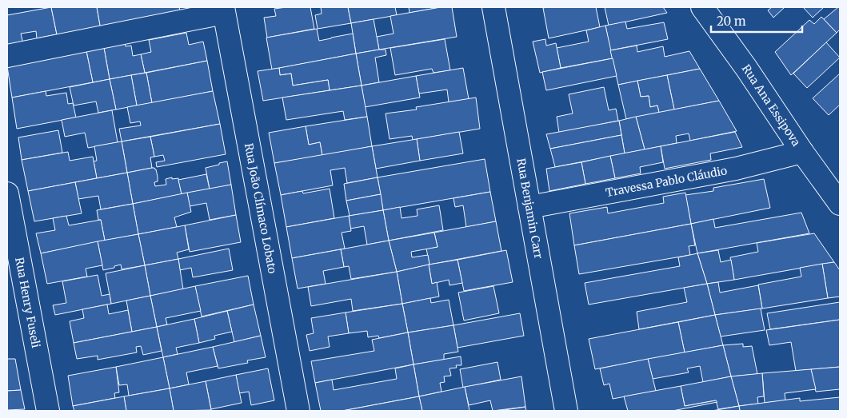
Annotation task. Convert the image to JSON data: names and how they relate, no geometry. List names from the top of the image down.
{
  "streets": {
    "street": [
      "Rua Ana Essipova",
      "Travessa Pablo Cláudio",
      "Rua João Clímaco Lobato",
      "Rua Benjamin Carr",
      "Rua Henry Fuseli"
    ]
  },
  "crossings": [
    ["Rua Ana Essipova", "Travessa Pablo Cláudio"],
    ["Travessa Pablo Cláudio", "Rua Benjamin Carr"]
  ],
  "scale_bar": "20 m"
}
